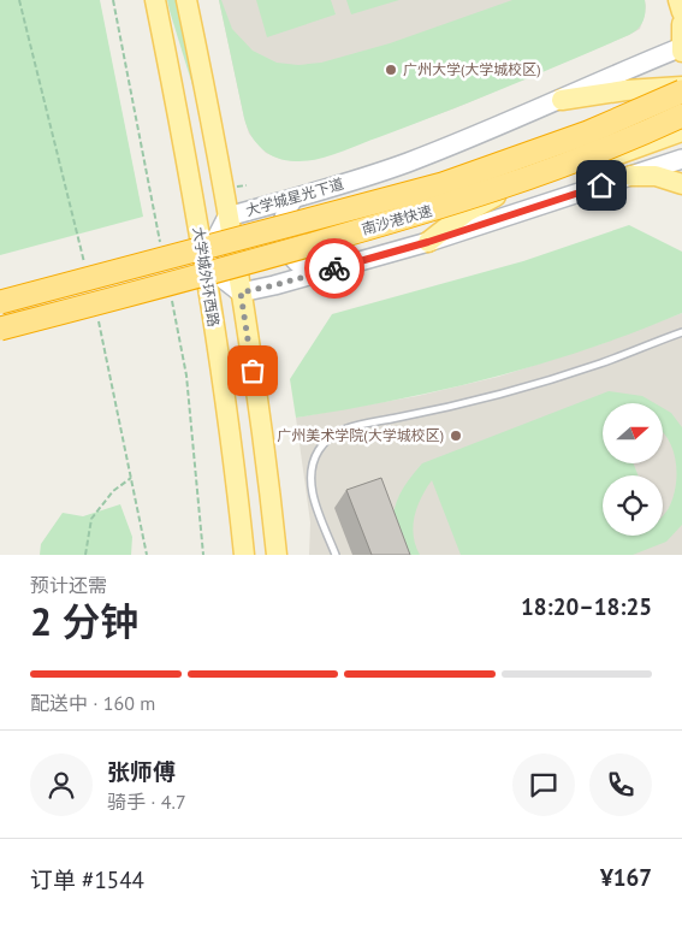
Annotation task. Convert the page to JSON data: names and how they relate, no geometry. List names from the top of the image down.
{
  "streets": {
    "highway": ["南沙港快速"],
    "main road": ["大学城星光下道", "大学城外环西路"]
  },
  "crossings": [
    ["大学城星光下道", "大学城外环西路"]
  ],
  "places": ["广州大学(大学城校区)", "广州美术学院(大学城校区)"],
  "north": "right",
  "page": {
    "heading": ["2 分钟", "预计还需", "18:20–18:25"],
    "panel": [
      "张师傅",
      "骑手 · 4.7",
      "订单 #1544",
      "¥167"
    ],
    "bar": "配送中 · 160 m"
  }
}
